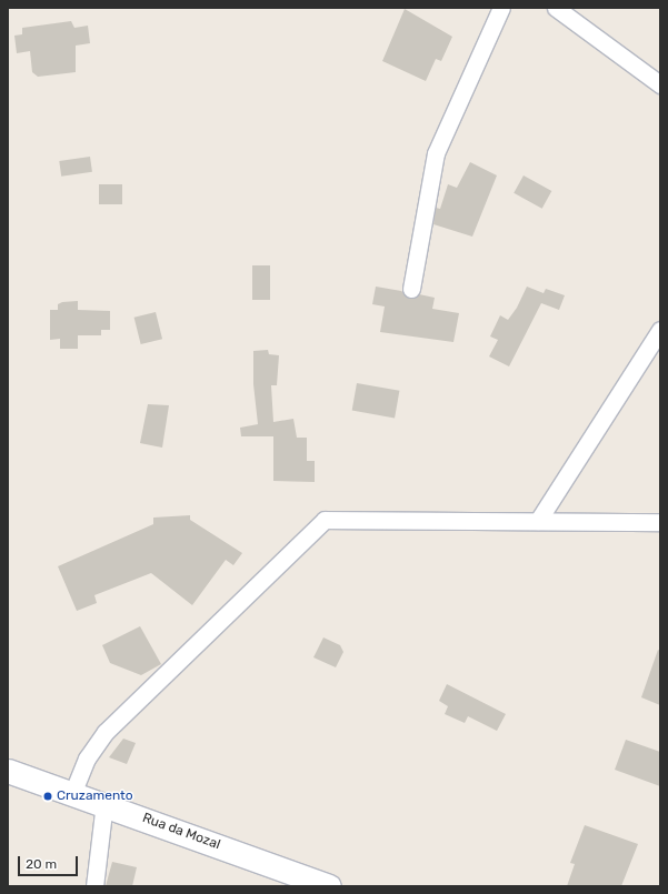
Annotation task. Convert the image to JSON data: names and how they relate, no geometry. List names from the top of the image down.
{
  "streets": {
    "main road": ["Rua da Mozal"]
  },
  "places": ["Cruzamento"],
  "scale_bar": "20 m"
}
